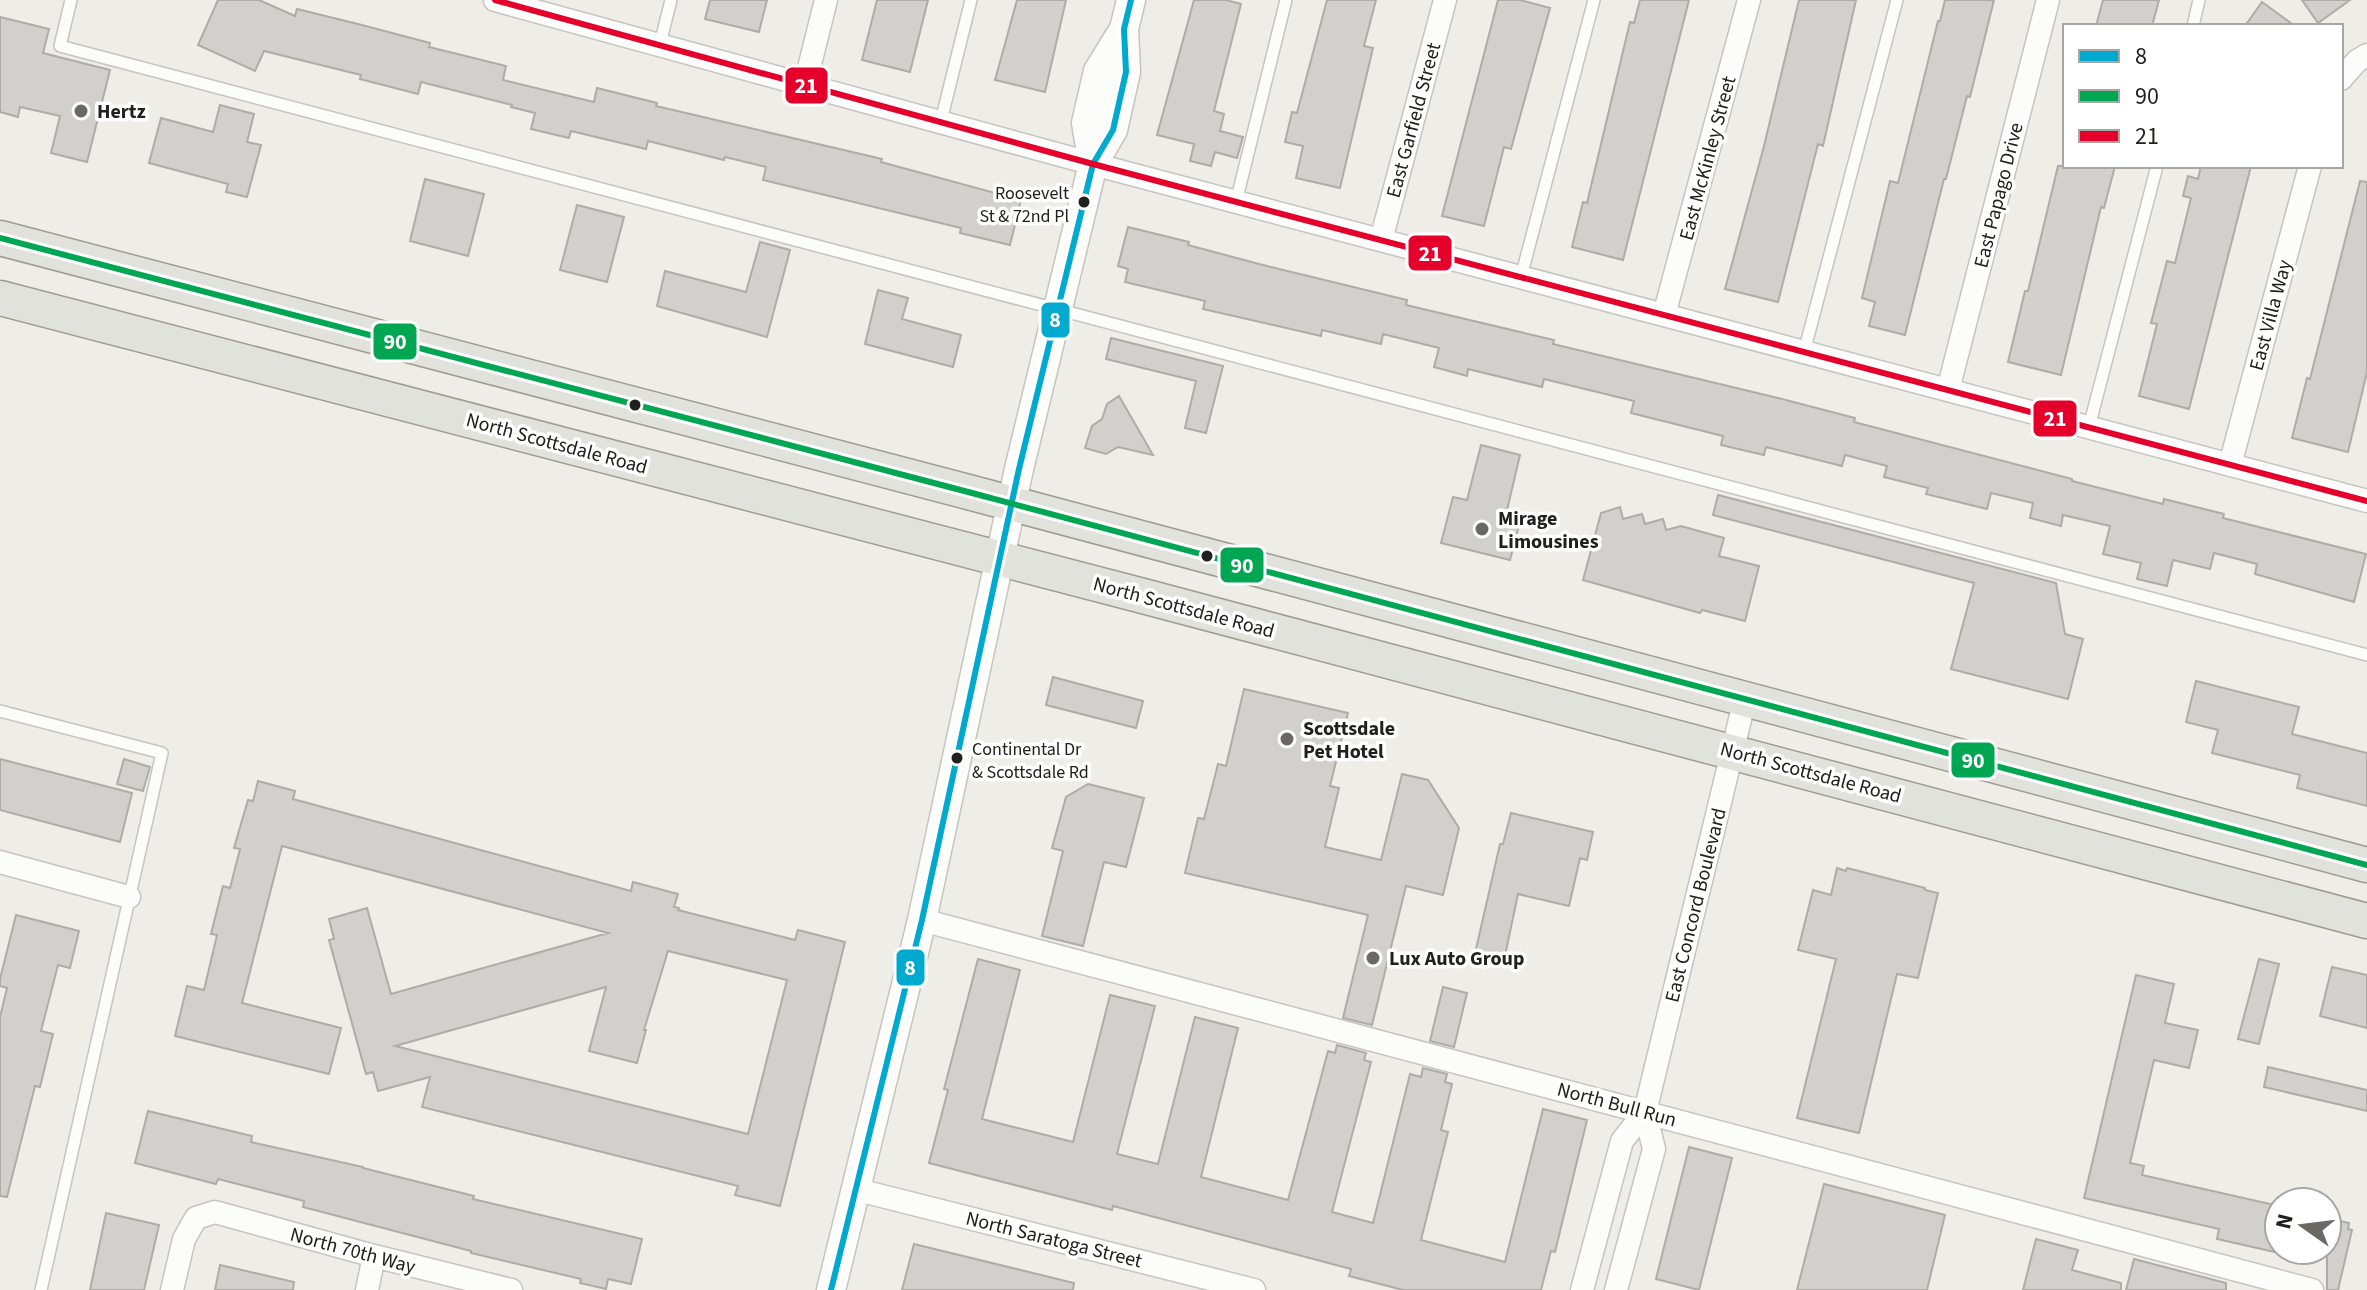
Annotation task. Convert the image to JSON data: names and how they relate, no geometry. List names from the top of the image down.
{
  "streets": {
    "main road": ["North Scottsdale Road"],
    "street": [
      "East Garfield Street",
      "East McKinley Street",
      "East Papago Drive",
      "East Villa Way",
      "East Concord Boulevard",
      "North Bull Run",
      "North Saratoga Street",
      "North 70th Way"
    ]
  },
  "crossings": [
    ["North Scottsdale Road", "East Concord Boulevard"],
    ["East Concord Boulevard", "North Bull Run"]
  ],
  "places": [
    "Hertz",
    "Roosevelt St & 72nd Pl",
    "Mirage Limousines",
    "Scottsdale Pet Hotel",
    "Continental Dr & Scottsdale Rd",
    "Lux Auto Group"
  ],
  "lines": ["transit line 8", "transit line 21", "transit line 90"],
  "legend": ["8", "90", "21"],
  "north": "left"
}
